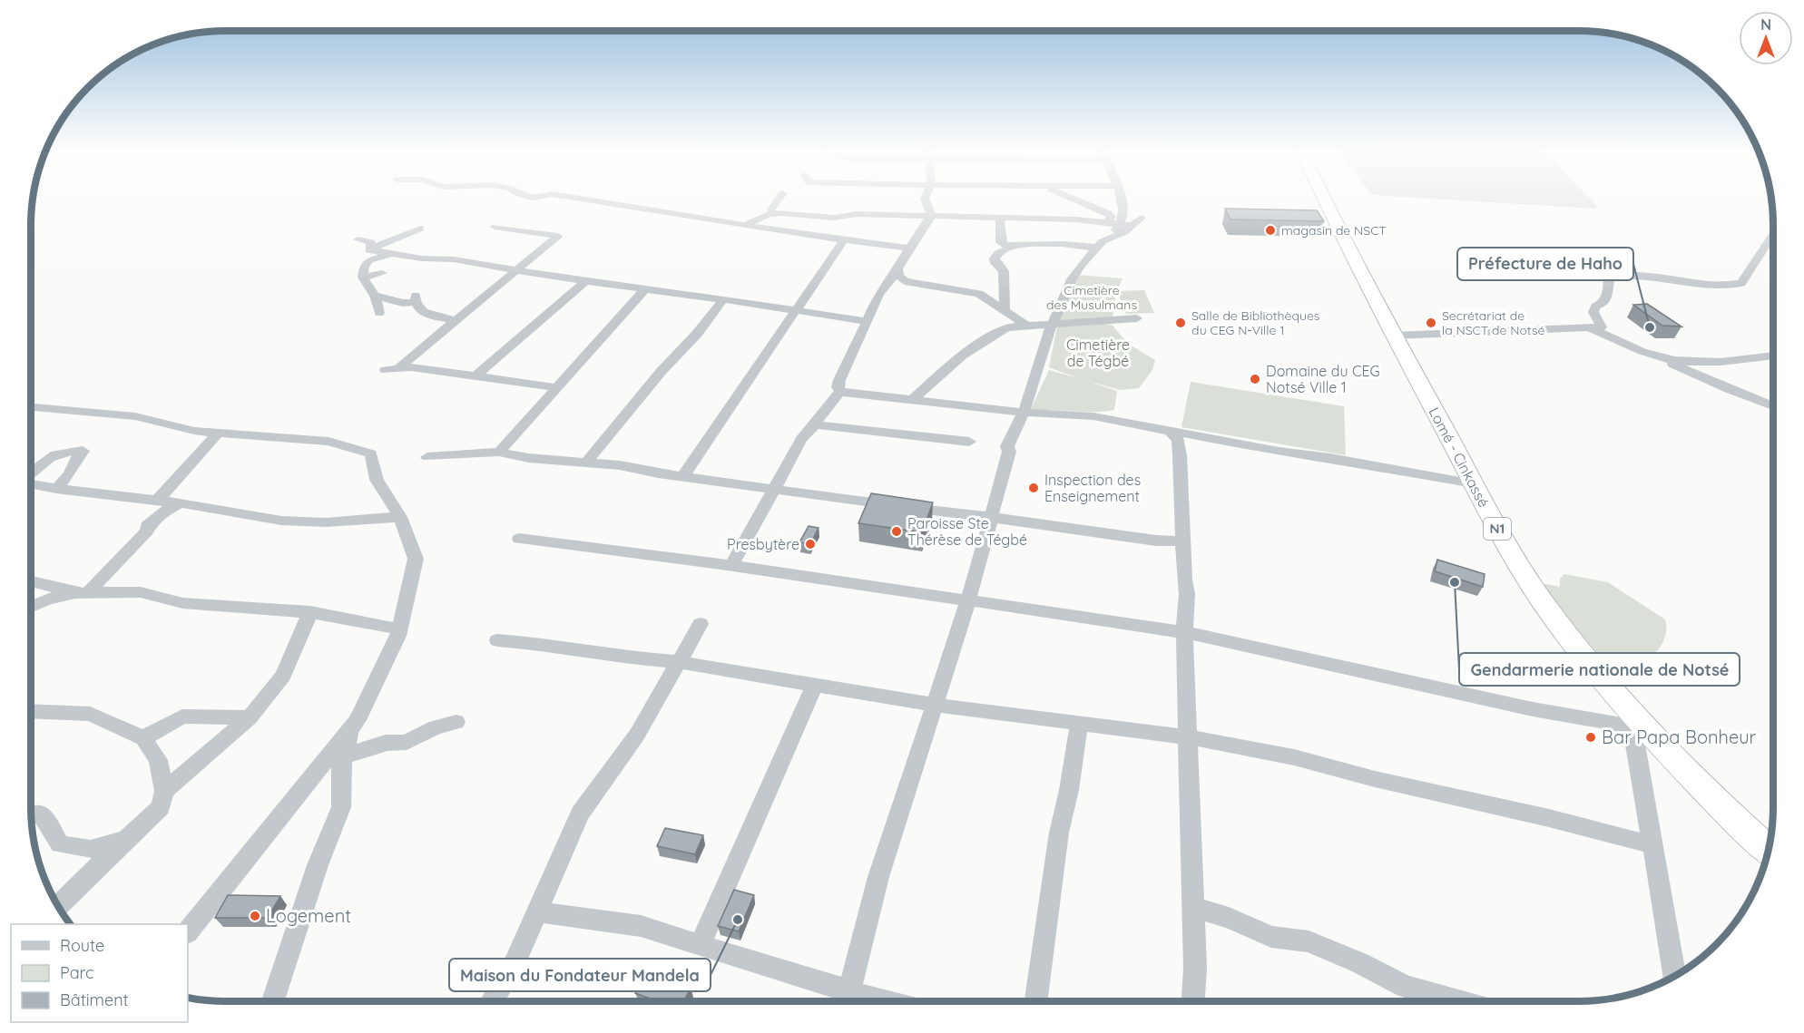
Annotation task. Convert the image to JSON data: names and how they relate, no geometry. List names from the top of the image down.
{
  "streets": {
    "highway": ["Lomé - Cinkassé", "N1"]
  },
  "parks": ["Cimetière des Musulmans", "Cimetière de Tégbé"],
  "places": [
    "magasin de NSCT",
    "Salle de Bibliothèques du CEG N-Ville 1",
    "Secrétariat de la NSCT de Notsé",
    "Préfecture de Haho",
    "Domaine du CEG Notsé Ville 1",
    "Inspection des Enseignement",
    "Paroisse Ste Thérèse de Tégbé",
    "Presbytère",
    "Gendarmerie nationale de Notsé",
    "Bar Papa Bonheur",
    "Logement",
    "Maison du Fondateur Mandela"
  ],
  "legend": ["Route", "Parc", "Bâtiment"],
  "north": "top"
}
